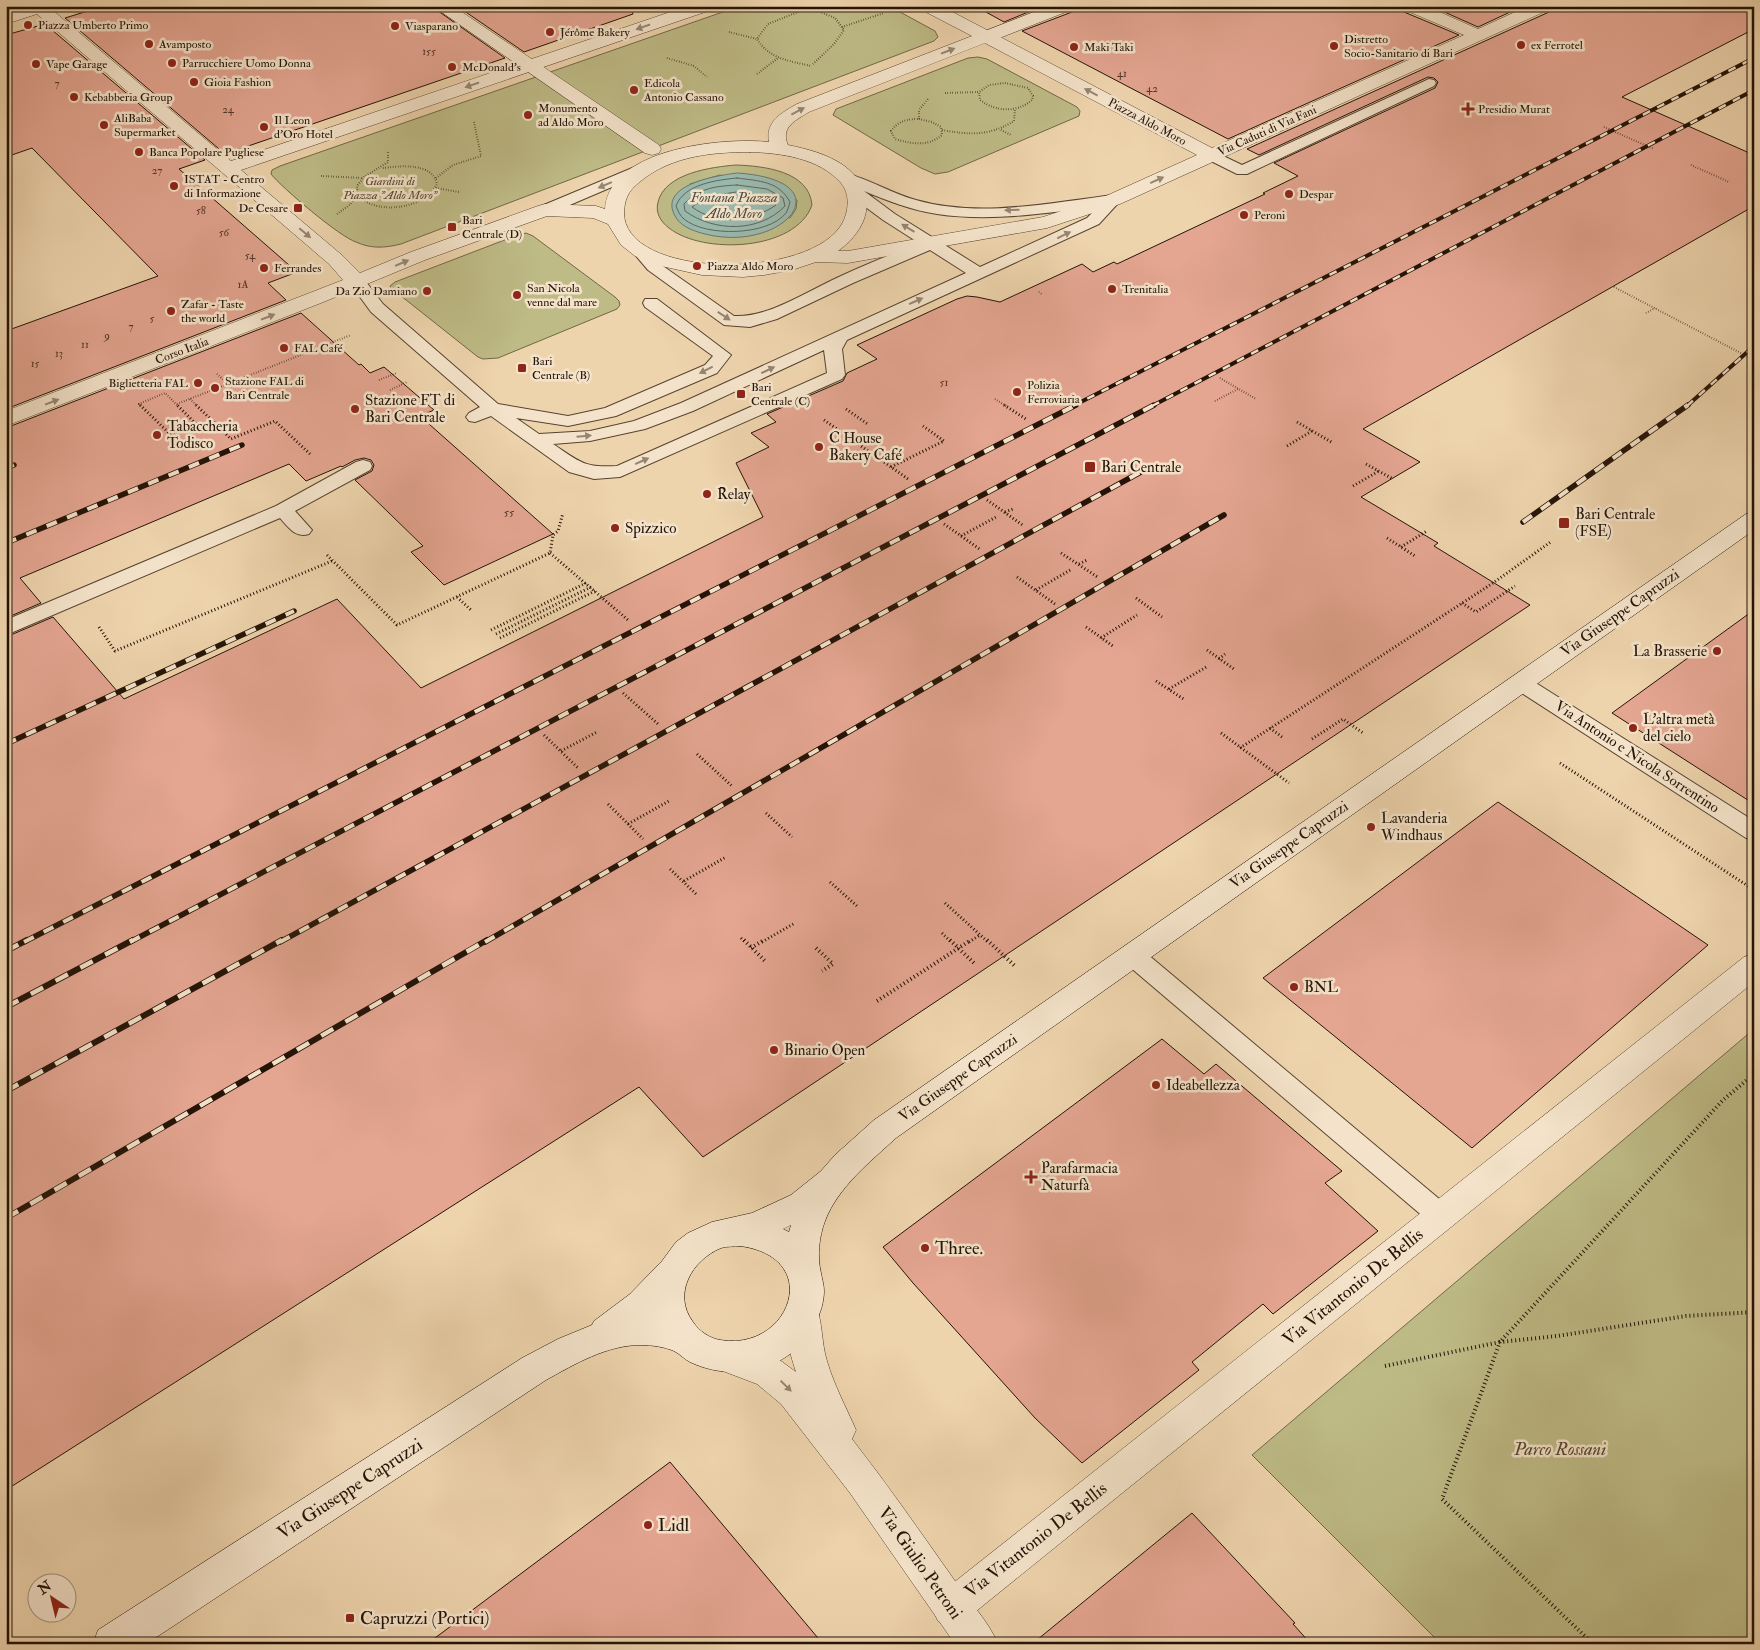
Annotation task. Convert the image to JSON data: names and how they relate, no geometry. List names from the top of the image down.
{
  "streets": {
    "street": [
      "Piazza Aldo Moro",
      "Via Caduti di Via Fani",
      "Corso Italia",
      "Via Giuseppe Capruzzi",
      "Via Vitantonio De Bellis",
      "Via Giulio Petroni"
    ],
    "lane": ["Via Antonio e Nicola Sorrentino"]
  },
  "crossings": [
    ["Piazza Aldo Moro", "Via Caduti di Via Fani"],
    ["Via Giuseppe Capruzzi", "Via Antonio e Nicola Sorrentino"],
    ["Via Giuseppe Capruzzi", "Via Giulio Petroni"],
    ["Via Vitantonio De Bellis", "Via Giulio Petroni"]
  ],
  "one_way": ["Corso Italia"],
  "water": ["Fontana Piazza Aldo Moro"],
  "parks": ["Giardini di Piazza \"Aldo Moro\"", "Parco Rossani"],
  "places": {
    "other": [
      "Piazza Umberto Primo",
      "Viasparano",
      "Jérôme Bakery",
      "Avamposto",
      "ex Ferrotel",
      "Distretto Socio-Sanitario di Bari",
      "Maki Taki",
      "Parrucchiere Uomo Donna",
      "Vape Garage",
      "McDonald's",
      "Gioia Fashion",
      "Edicola Antonio Cassano",
      "Kebabberia Group",
      "Monumento ad Aldo Moro",
      "AliBaba Supermarket",
      "Il Leon d'Oro Hotel",
      "Banca Popolare Pugliese",
      "ISTAT - Centro di Informazione",
      "Despar",
      "Peroni",
      "Piazza Aldo Moro",
      "Ferrandes",
      "Trenitalia",
      "Da Zio Damiano",
      "San Nicola venne dal mare",
      "Zafar - Taste the world",
      "FAL Café",
      "Biglietteria FAL",
      "Stazione FAL di Bari Centrale",
      "Polizia Ferroviaria",
      "Stazione FT di Bari Centrale",
      "Tabaccheria Todisco",
      "C House Bakery Café",
      "Relay",
      "Spizzico",
      "La Brasserie",
      "L'altra metà del cielo",
      "Lavanderia Windhaus",
      "BNL",
      "Binario Open",
      "Ideabellezza",
      "Three.",
      "Lidl"
    ],
    "health": ["Presidio Murat", "Parafarmacia Naturfà"],
    "transit": [
      "De Cesare",
      "Bari Centrale (D)",
      "Bari Centrale (B)",
      "Bari Centrale (C)",
      "Bari Centrale",
      "Bari Centrale (FSE)",
      "Capruzzi (Portici)"
    ]
  },
  "house_numbers": [
    "155",
    "41",
    "7",
    "42",
    "24",
    "27",
    "58",
    "56",
    "54",
    "1A",
    "5",
    "7",
    "9",
    "11",
    "13",
    "15",
    "51",
    "55"
  ],
  "north": "top left"
}
